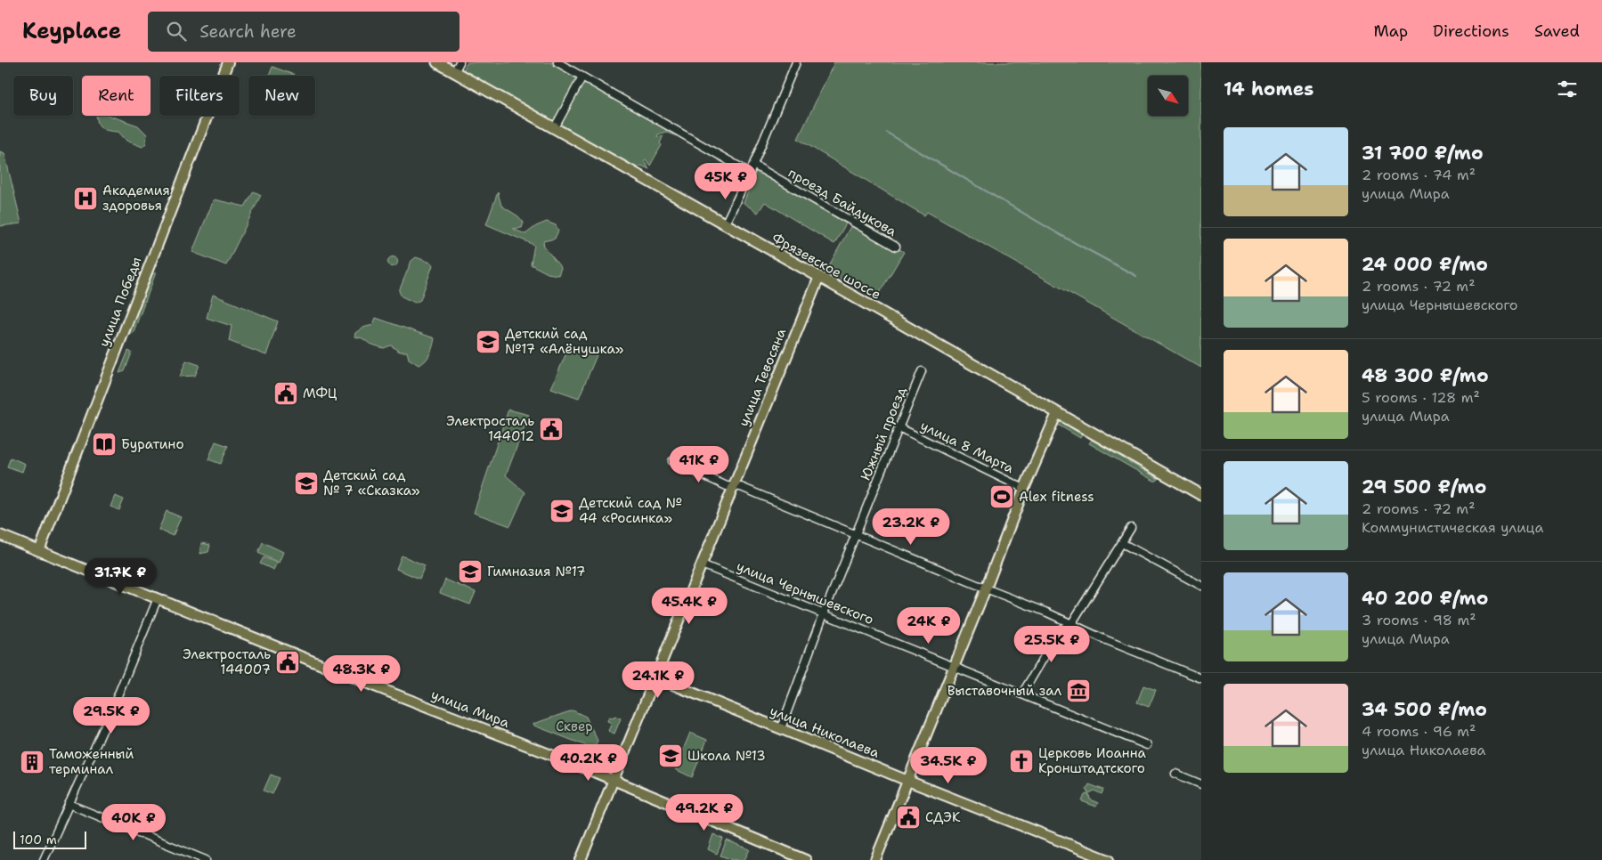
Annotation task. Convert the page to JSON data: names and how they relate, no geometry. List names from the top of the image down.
{
  "streets": {
    "highway": ["Фрязевское шоссе"],
    "main road": [
      "улица Победы",
      "улица Тевосяна",
      "улица Мира",
      "улица Николаева"
    ],
    "street": [
      "проезд Байдукова",
      "Южный проезд",
      "улица 8 Марта",
      "улица Чернышевского"
    ]
  },
  "crossings": [
    ["Фрязевское шоссе", "улица Тевосяна"],
    ["улица Победы", "улица Мира"],
    ["улица Тевосяна", "улица Чернышевского"],
    ["улица Тевосяна", "улица Мира"],
    ["улица Тевосяна", "улица Николаева"],
    ["Южный проезд", "улица 8 Марта"],
    ["Южный проезд", "улица Чернышевского"],
    ["Южный проезд", "улица Николаева"]
  ],
  "parks": ["Сквер"],
  "places": {
    "hospital": ["Академия здоровья"],
    "school or university": [
      "Детский сад №17 «Алёнушка»",
      "Детский сад № 7 «Сказка»",
      "Детский сад № 44 «Росинка»",
      "Гимназия №17",
      "Школа №13"
    ],
    "public building": [
      "МФЦ",
      "Электросталь 144012",
      "Электросталь 144007",
      "СДЭК"
    ],
    "library": ["Буратино"],
    "sports": ["Alex fitness"],
    "museum": ["Выставочный зал"],
    "church": ["Церковь Иоанна Кронштадтского"],
    "building": ["Таможенный терминал"]
  },
  "scale_bar": "100 m",
  "north": "bottom right",
  "page": {
    "header": "Keyplace",
    "search": "Search here",
    "nav": ["Map", "Directions", "Saved"],
    "heading": "14 homes",
    "chip": [
      "Buy",
      "Rent",
      "Filters",
      "New"
    ],
    "list": [
      {
        "name": "31 700 ₽/mo",
        "note": "2 rooms · 74 m² · улица Мира"
      },
      {
        "name": "24 000 ₽/mo",
        "note": "2 rooms · 72 m² · улица Чернышевского"
      },
      {
        "name": "48 300 ₽/mo",
        "note": "5 rooms · 128 m² · улица Мира"
      },
      {
        "name": "29 500 ₽/mo",
        "note": "2 rooms · 72 m² · Коммунистическая улица"
      },
      {
        "name": "40 200 ₽/mo",
        "note": "3 rooms · 98 m² · улица Мира"
      },
      {
        "name": "34 500 ₽/mo",
        "note": "4 rooms · 96 m² · улица Николаева"
      }
    ],
    "price": [
      "45K ₽",
      "41K ₽",
      "23.2K ₽",
      "31.7K ₽",
      "45.4K ₽",
      "24K ₽",
      "25.5K ₽",
      "48.3K ₽",
      "24.1K ₽",
      "29.5K ₽",
      "40.2K ₽",
      "34.5K ₽",
      "49.2K ₽",
      "40K ₽"
    ],
    "scale": "100 m"
  }
}
